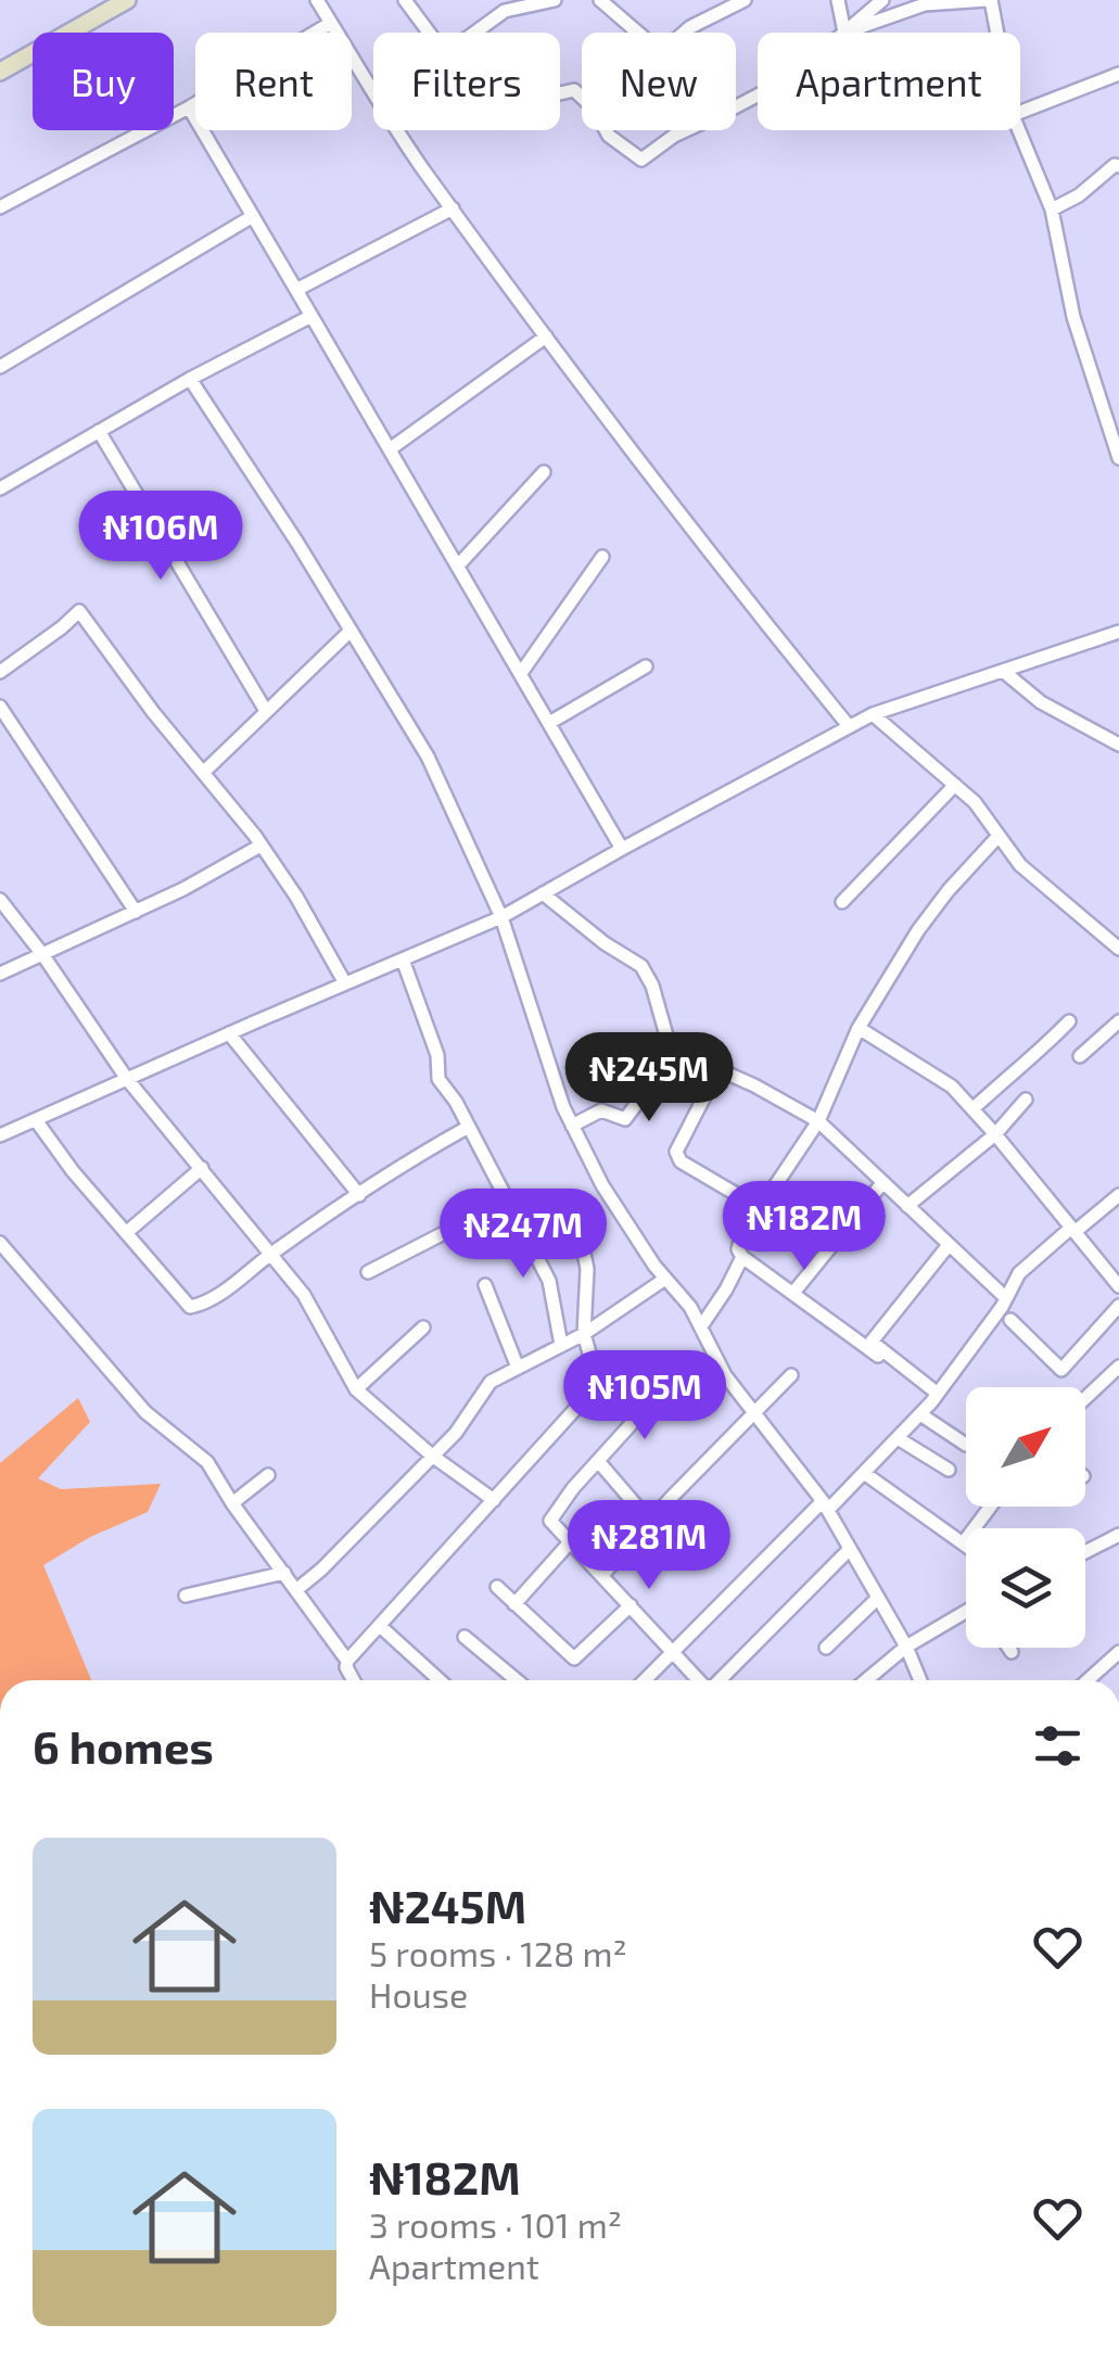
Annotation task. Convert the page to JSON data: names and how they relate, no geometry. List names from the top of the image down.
{
  "north": "top right",
  "page": {
    "chip": [
      "Buy",
      "Rent",
      "Filters",
      "New",
      "Apartment"
    ],
    "price": [
      "₦106M",
      "₦245M",
      "₦182M",
      "₦247M",
      "₦105M",
      "₦281M"
    ],
    "heading": "6 homes",
    "list": [
      {
        "name": "₦245M",
        "note": "5 rooms · 128 m² · House"
      },
      {
        "name": "₦182M",
        "note": "3 rooms · 101 m² · Apartment"
      }
    ]
  }
}
